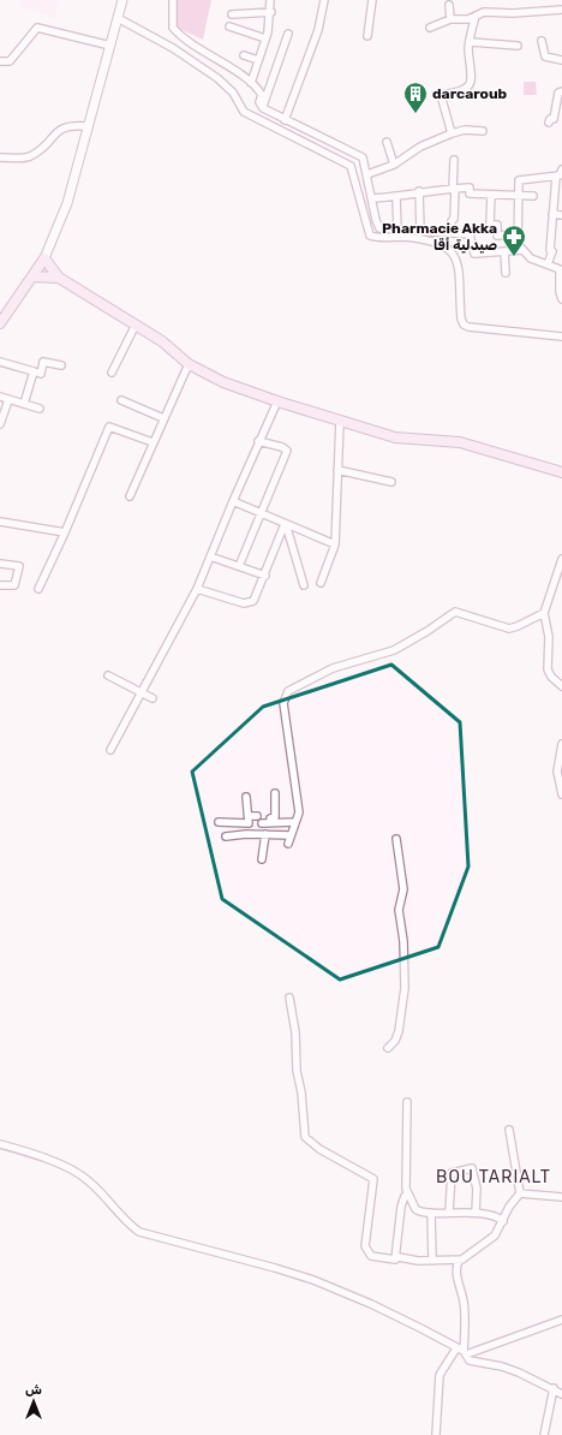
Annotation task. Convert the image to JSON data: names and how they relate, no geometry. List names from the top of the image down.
{
  "districts": ["BOU TARIALT"],
  "places": {
    "building": ["darcaroub"],
    "pharmacy": ["Pharmacie Akka صيدلية أقا"]
  },
  "north": "top"
}
